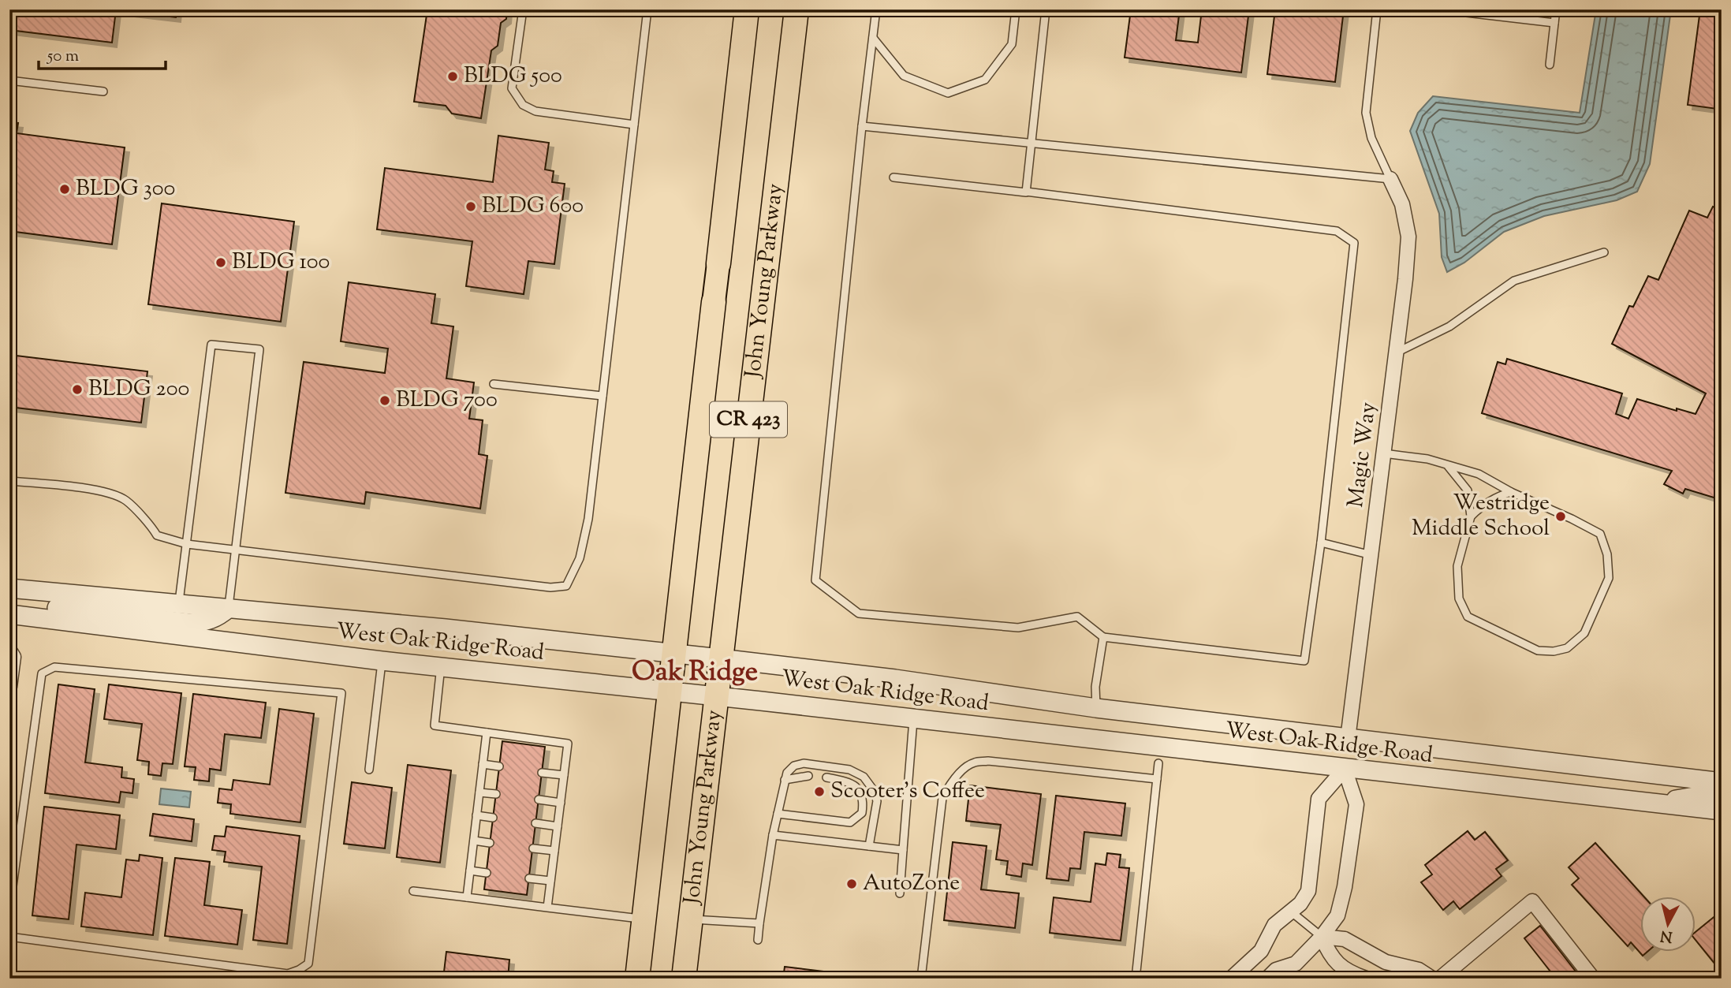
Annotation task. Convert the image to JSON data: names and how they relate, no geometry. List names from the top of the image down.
{
  "streets": {
    "highway": ["John Young Parkway", "CR 423"],
    "street": ["Magic Way", "West Oak Ridge Road"]
  },
  "crossings": [
    ["John Young Parkway", "West Oak Ridge Road"],
    ["CR 423", "West Oak Ridge Road"],
    ["Magic Way", "West Oak Ridge Road"]
  ],
  "districts": ["Oak Ridge"],
  "places": [
    "BLDG 500",
    "BLDG 300",
    "BLDG 600",
    "BLDG 100",
    "BLDG 200",
    "BLDG 700",
    "Westridge Middle School",
    "Scooter's Coffee",
    "AutoZone"
  ],
  "scale_bar": "50 m",
  "north": "bottom"
}
